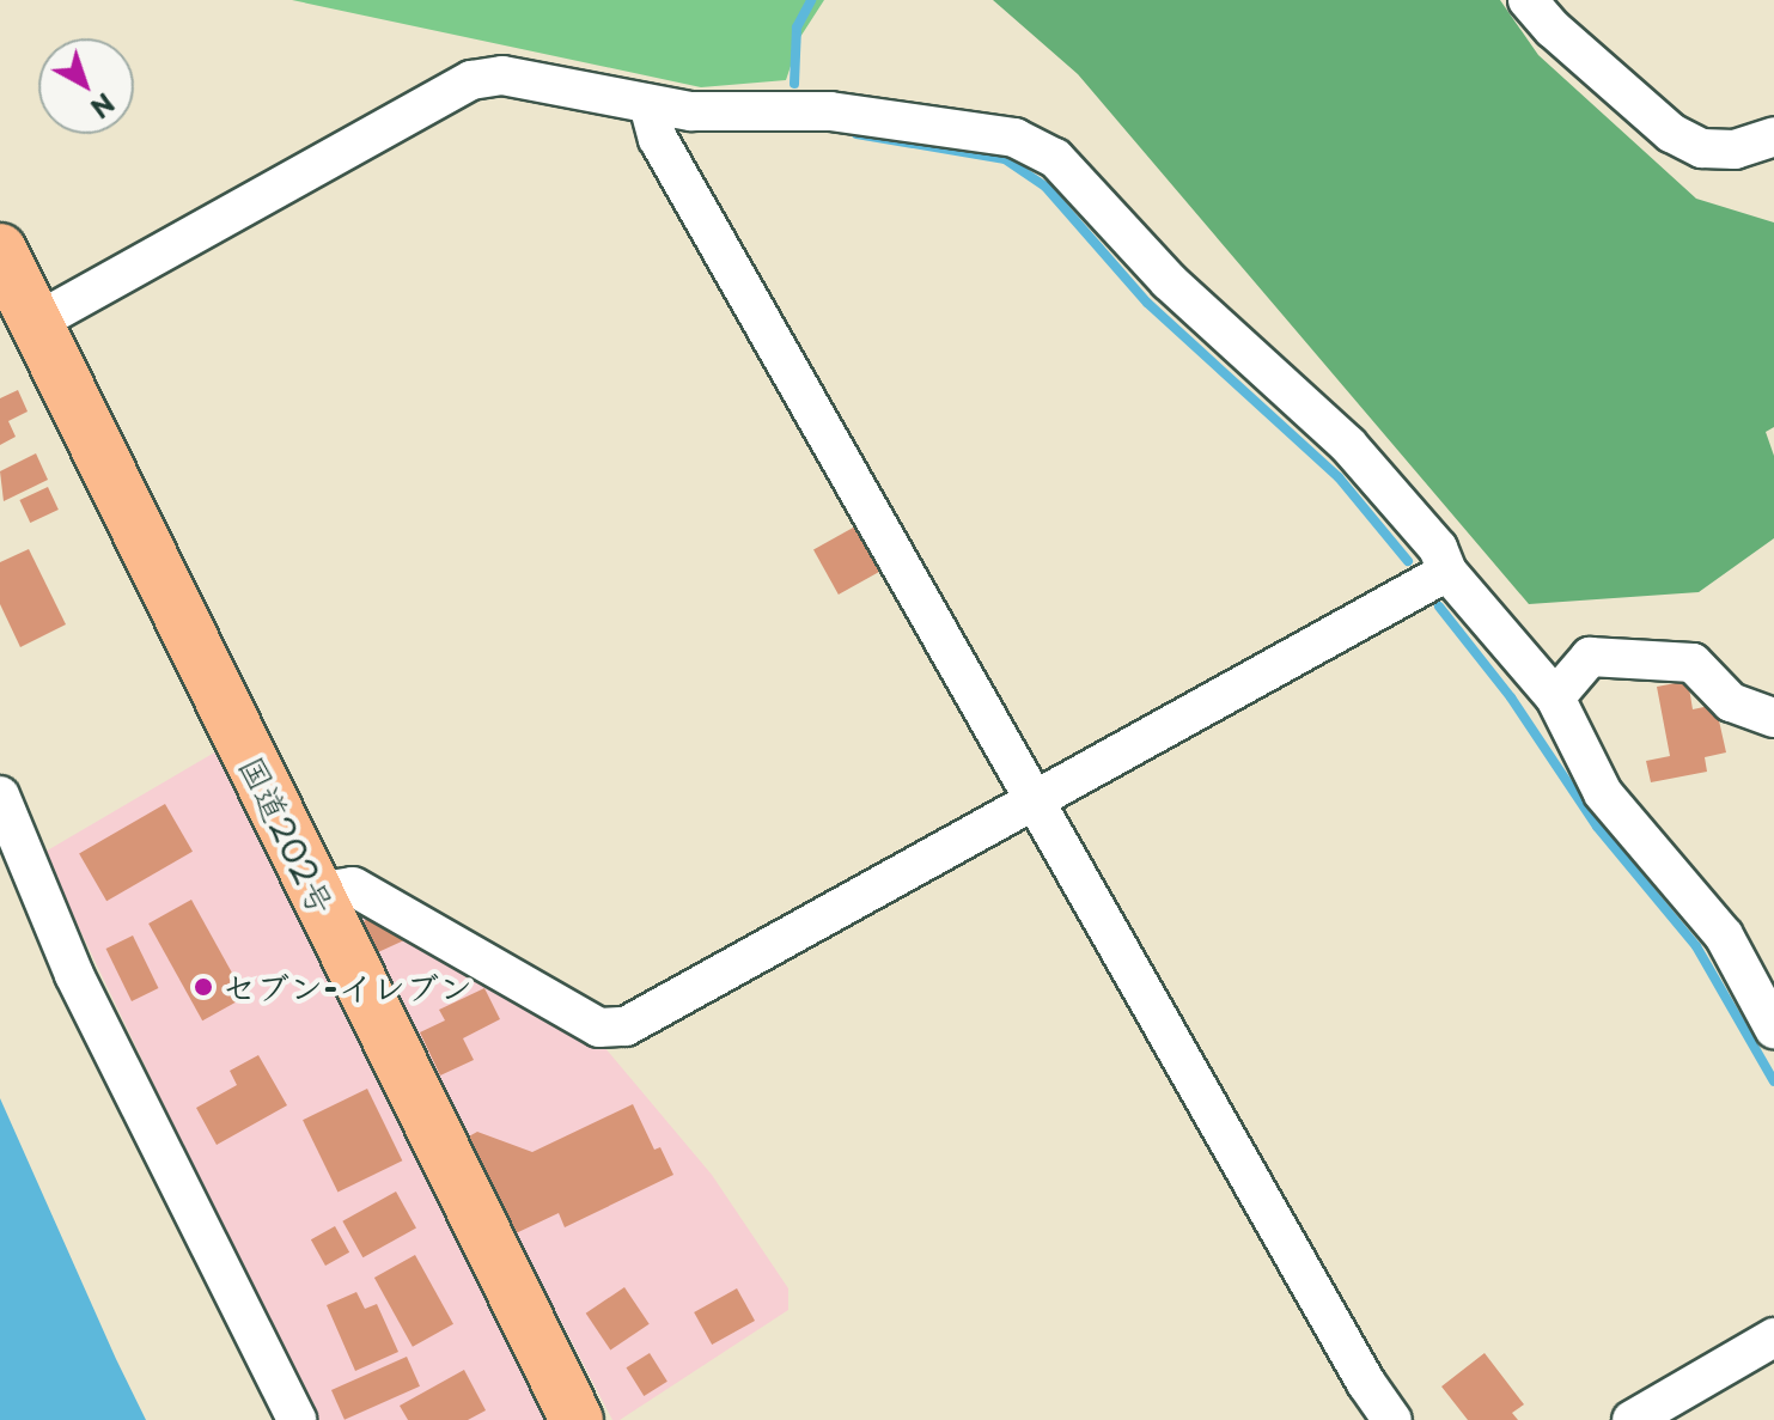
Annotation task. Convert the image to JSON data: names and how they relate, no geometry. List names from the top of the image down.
{
  "streets": {
    "highway": ["国道202号"]
  },
  "places": ["セブン-イレブン"],
  "north": "bottom right"
}
